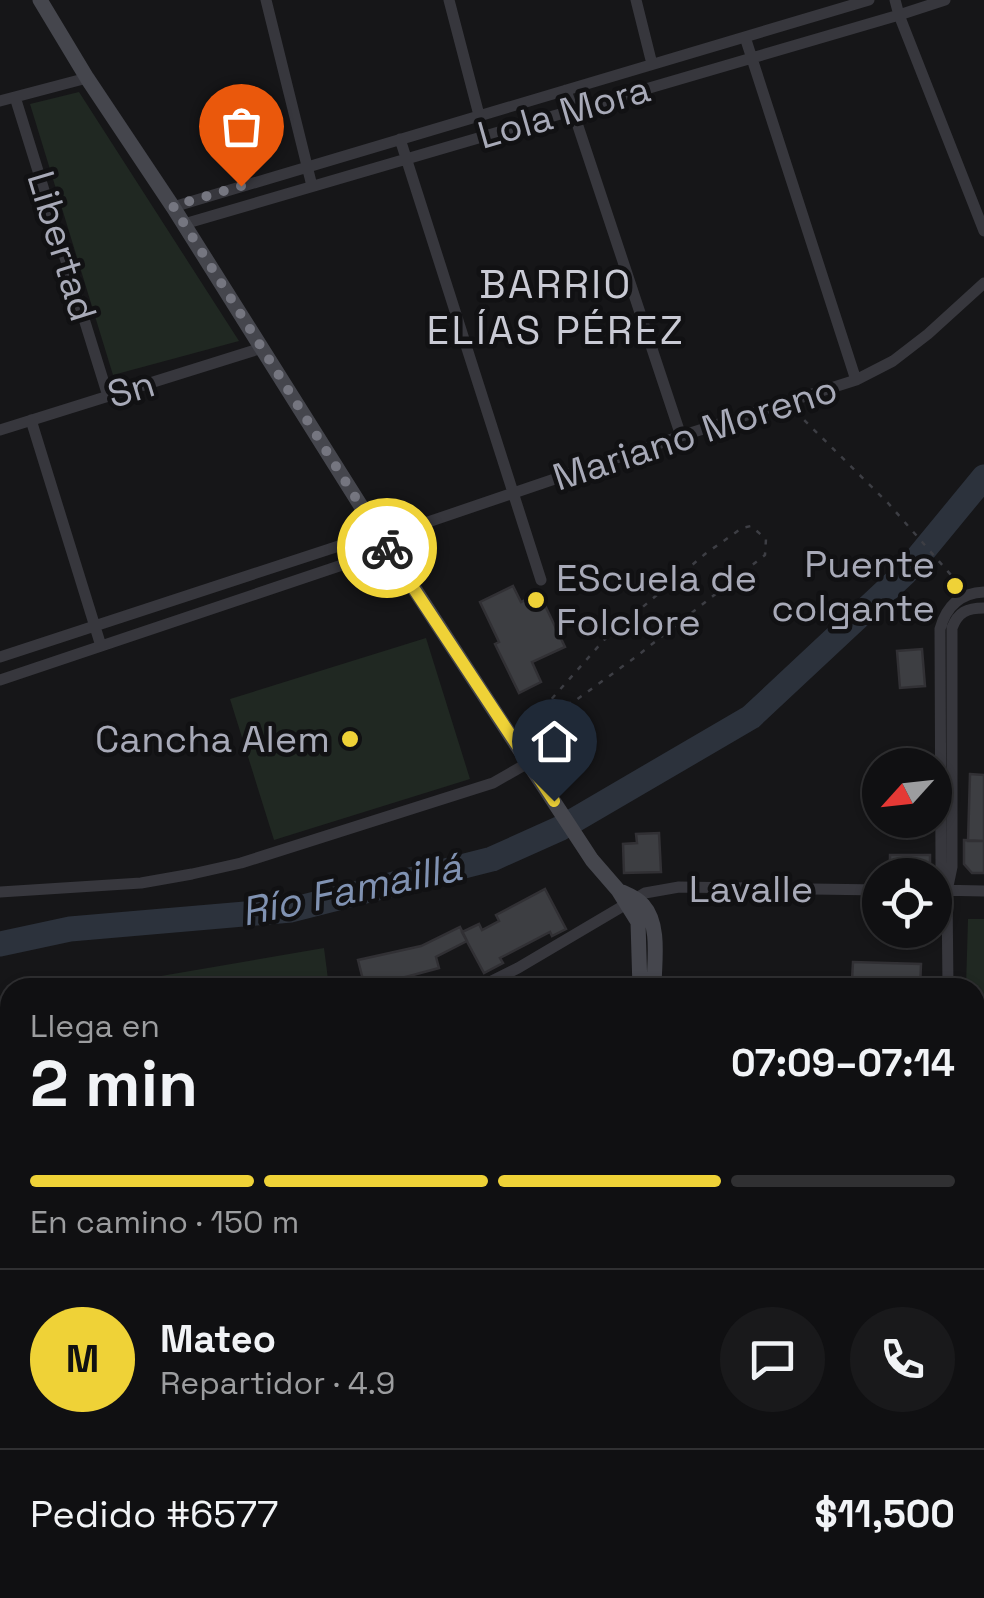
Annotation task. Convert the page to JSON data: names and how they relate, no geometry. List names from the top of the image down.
{
  "streets": {
    "street": [
      "Lola Mora",
      "Libertad",
      "Sn",
      "Mariano Moreno",
      "Lavalle"
    ]
  },
  "crossings": [
    ["Libertad", "Sn"]
  ],
  "districts": ["BARRIO ELÍAS PÉREZ"],
  "water": ["Río Famaillá"],
  "places": ["Puente colgante", "EScuela de Folclore", "Cancha Alem"],
  "north": "bottom left",
  "page": {
    "heading": ["2 min", "Llega en", "07:09–07:14"],
    "panel": [
      "Mateo",
      "Repartidor · 4.9",
      "Pedido #6577",
      "$11,500"
    ],
    "bar": "En camino · 150 m",
    "round": "M"
  }
}
